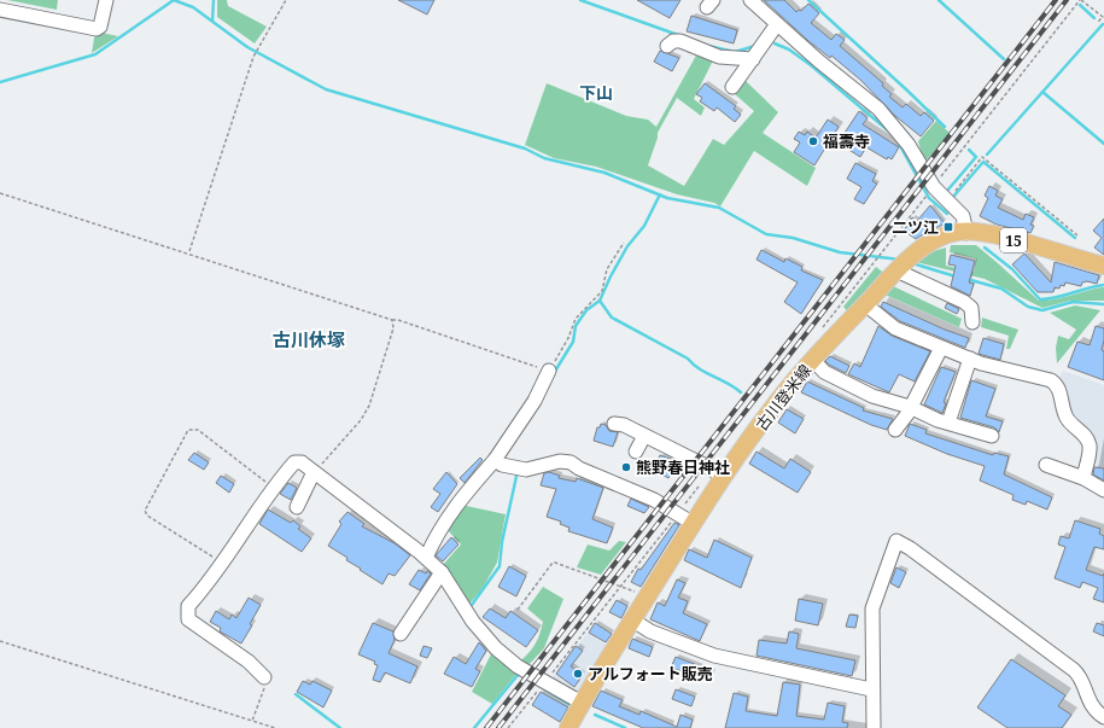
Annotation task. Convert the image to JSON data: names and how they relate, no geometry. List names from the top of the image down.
{
  "streets": {
    "main road": ["15", "古川登米線"]
  },
  "districts": ["下山", "古川休塚"],
  "places": {
    "other": ["福壽寺", "熊野春日神社", "アルフォート販売"],
    "transit": ["二ツ江"]
  }
}
